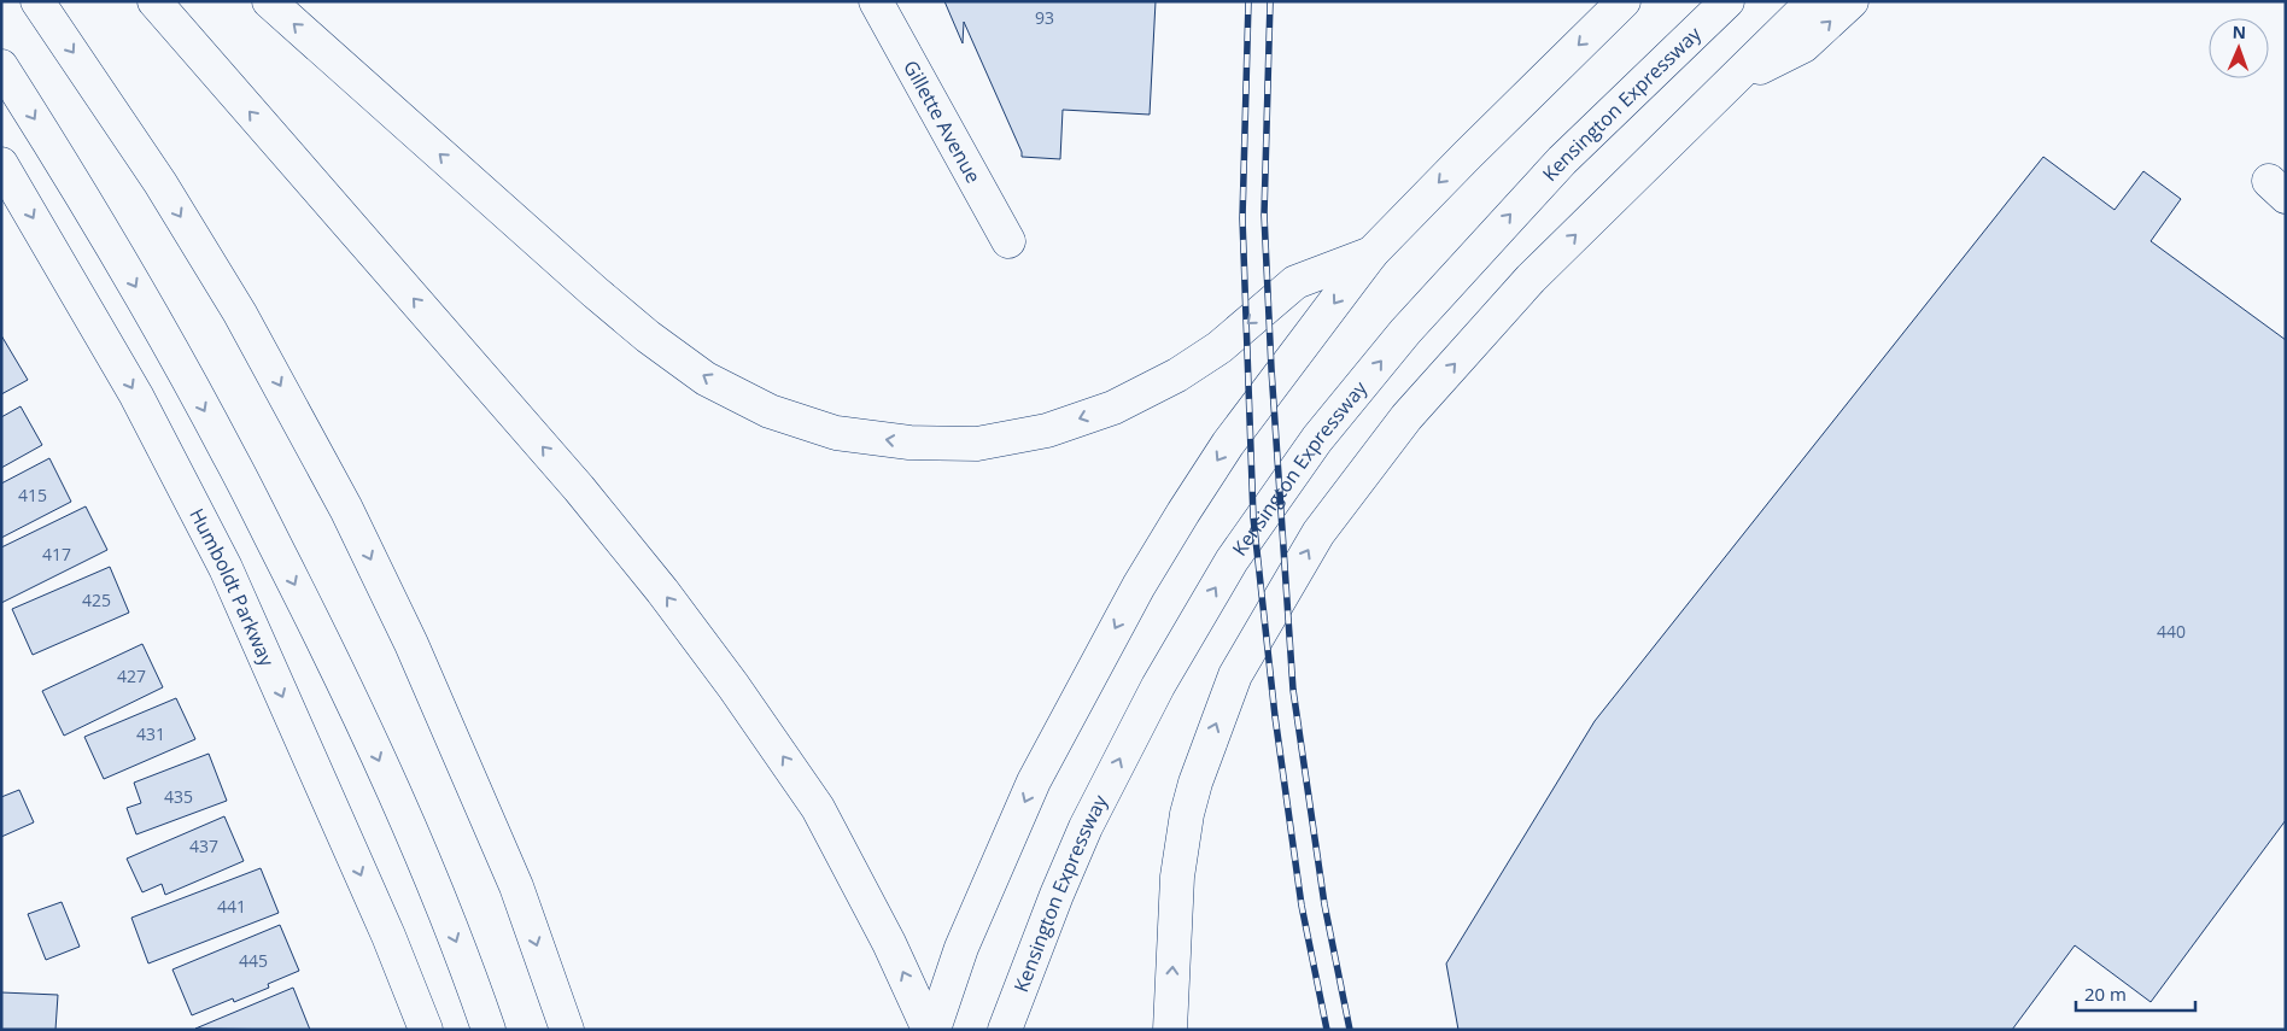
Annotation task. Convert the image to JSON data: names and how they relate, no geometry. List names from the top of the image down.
{
  "streets": {
    "main road": ["Kensington Expressway", "Gillette Avenue", "Humboldt Parkway"]
  },
  "house_numbers": [
    "93",
    "415",
    "417",
    "425",
    "440",
    "427",
    "431",
    "435",
    "437",
    "441",
    "445"
  ],
  "scale_bar": "20 m",
  "north": "top"
}
